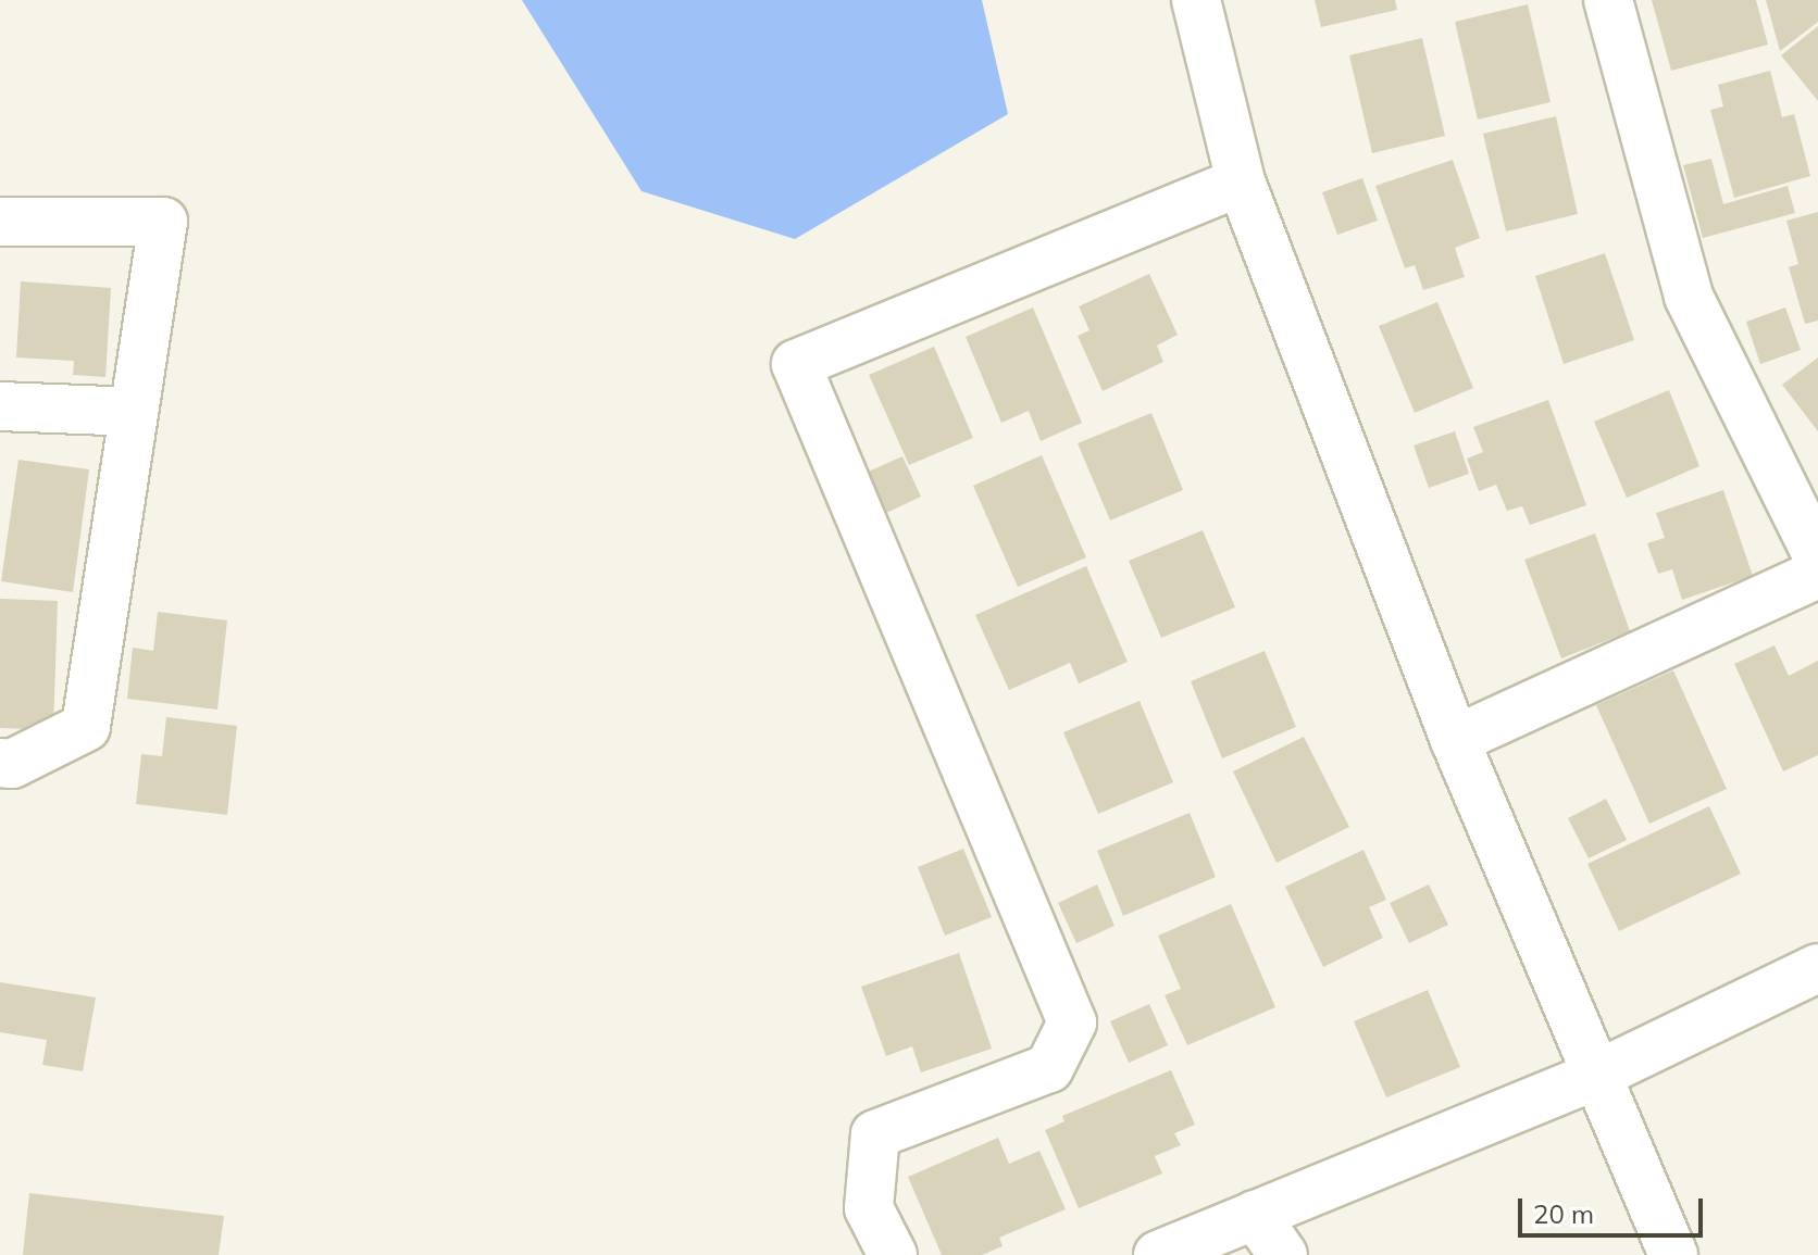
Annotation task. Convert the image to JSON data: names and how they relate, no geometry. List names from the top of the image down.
{
  "scale_bar": "20 m"
}
